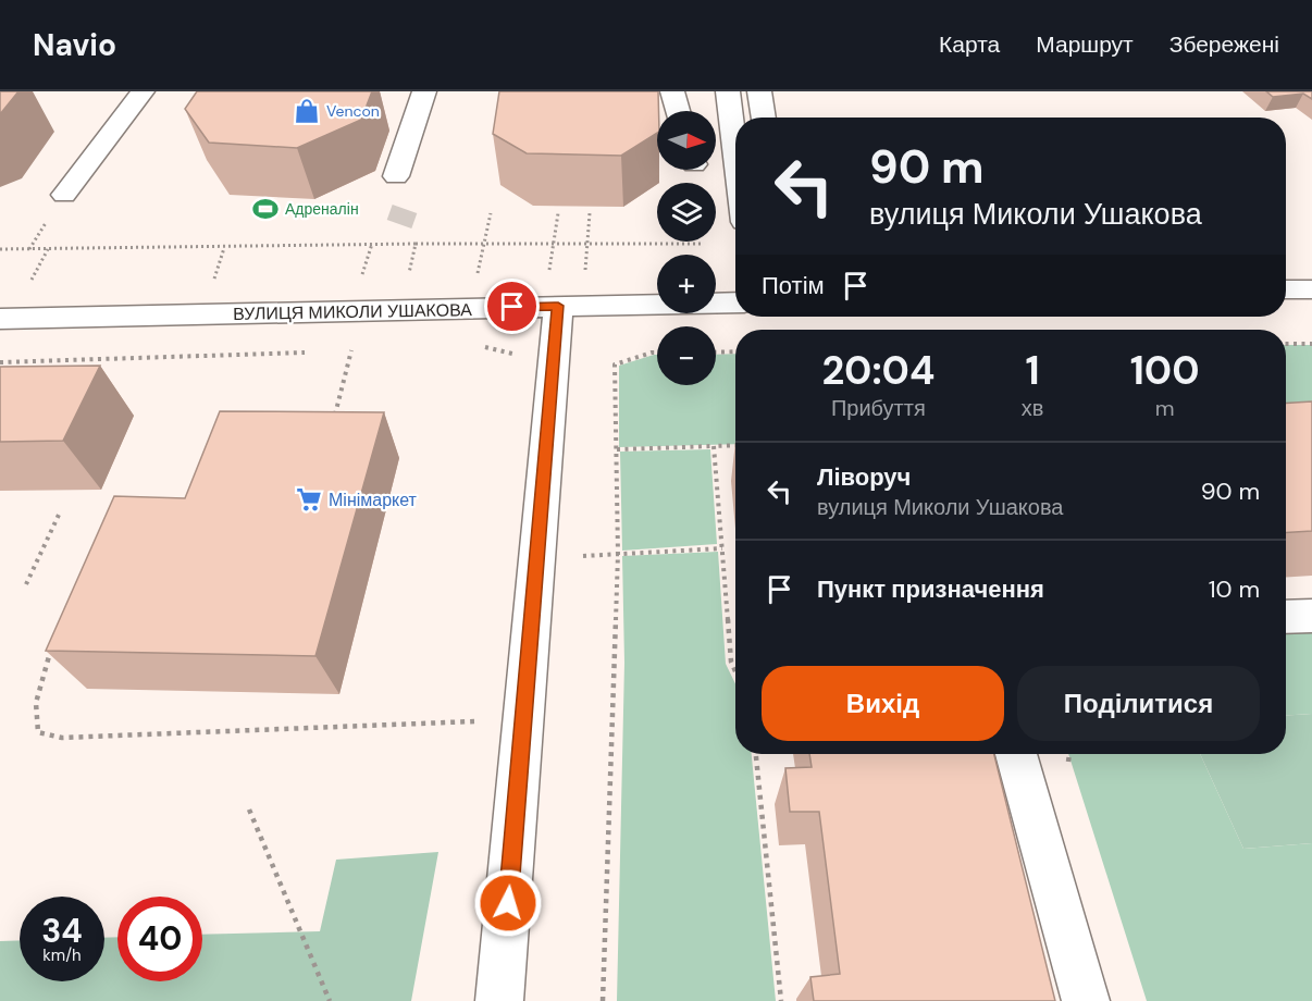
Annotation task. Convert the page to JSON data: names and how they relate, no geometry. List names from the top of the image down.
{
  "streets": {
    "street": ["ВУЛИЦЯ МИКОЛИ УШАКОВА"]
  },
  "places": {
    "shop": ["Vencon"],
    "sports": ["Адреналін"],
    "supermarket": ["Мінімаркет"]
  },
  "north": "right",
  "page": {
    "header": "Navio",
    "nav": ["Карта", "Маршрут", "Збережені"],
    "map_buttons": ["+", "−"],
    "turn": ["90 m", "вулиця Миколи Ушакова"],
    "then": "Потім",
    "eta": [
      "20:04",
      "Прибуття",
      "1",
      "хв",
      "100",
      "m"
    ],
    "list": [
      {
        "name": "Ліворуч",
        "note": "вулиця Миколи Ушакова",
        "value": "90 m"
      },
      {
        "name": "Пункт призначення",
        "value": "10 m"
      }
    ],
    "buttons": ["Вихід", "Поділитися"],
    "speed": "34 km/h",
    "limit": "40"
  }
}
